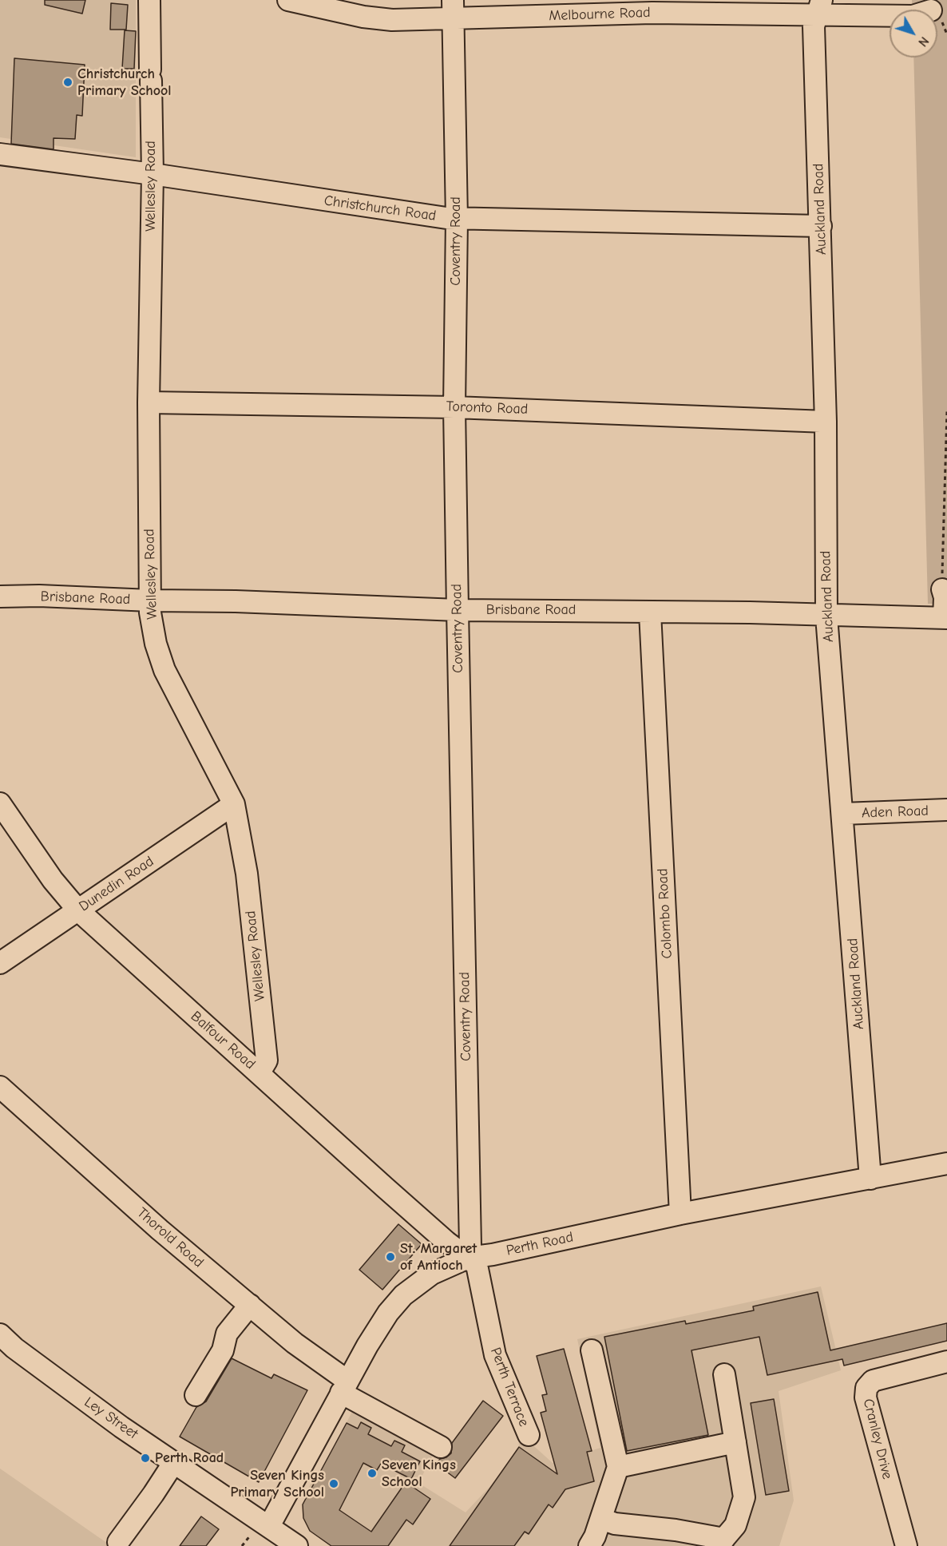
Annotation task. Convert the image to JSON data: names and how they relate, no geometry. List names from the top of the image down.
{
  "streets": {
    "street": [
      "Melbourne Road",
      "Wellesley Road",
      "Christchurch Road",
      "Auckland Road",
      "Coventry Road",
      "Toronto Road",
      "Brisbane Road",
      "Aden Road",
      "Dunedin Road",
      "Colombo Road",
      "Balfour Road",
      "Thorold Road",
      "Perth Road",
      "Perth Terrace",
      "Ley Street",
      "Cranley Drive"
    ]
  },
  "crossings": [
    ["Melbourne Road", "Auckland Road"],
    ["Melbourne Road", "Coventry Road"],
    ["Wellesley Road", "Christchurch Road"],
    ["Wellesley Road", "Toronto Road"],
    ["Wellesley Road", "Brisbane Road"],
    ["Wellesley Road", "Dunedin Road"],
    ["Wellesley Road", "Balfour Road"],
    ["Christchurch Road", "Auckland Road"],
    ["Christchurch Road", "Coventry Road"],
    ["Auckland Road", "Toronto Road"],
    ["Auckland Road", "Brisbane Road"],
    ["Auckland Road", "Aden Road"],
    ["Auckland Road", "Perth Road"],
    ["Coventry Road", "Toronto Road"],
    ["Coventry Road", "Brisbane Road"],
    ["Coventry Road", "Balfour Road"],
    ["Coventry Road", "Perth Road"],
    ["Coventry Road", "Perth Terrace"],
    ["Brisbane Road", "Colombo Road"],
    ["Dunedin Road", "Balfour Road"],
    ["Colombo Road", "Perth Road"],
    ["Balfour Road", "Perth Road"],
    ["Balfour Road", "Perth Terrace"],
    ["Thorold Road", "Perth Road"],
    ["Perth Road", "Perth Terrace"],
    ["Perth Road", "Ley Street"]
  ],
  "places": [
    "Christchurch Primary School",
    "St. Margaret of Antioch",
    "Perth Road",
    "Seven Kings School",
    "Seven Kings Primary School"
  ],
  "north": "bottom right"
}
